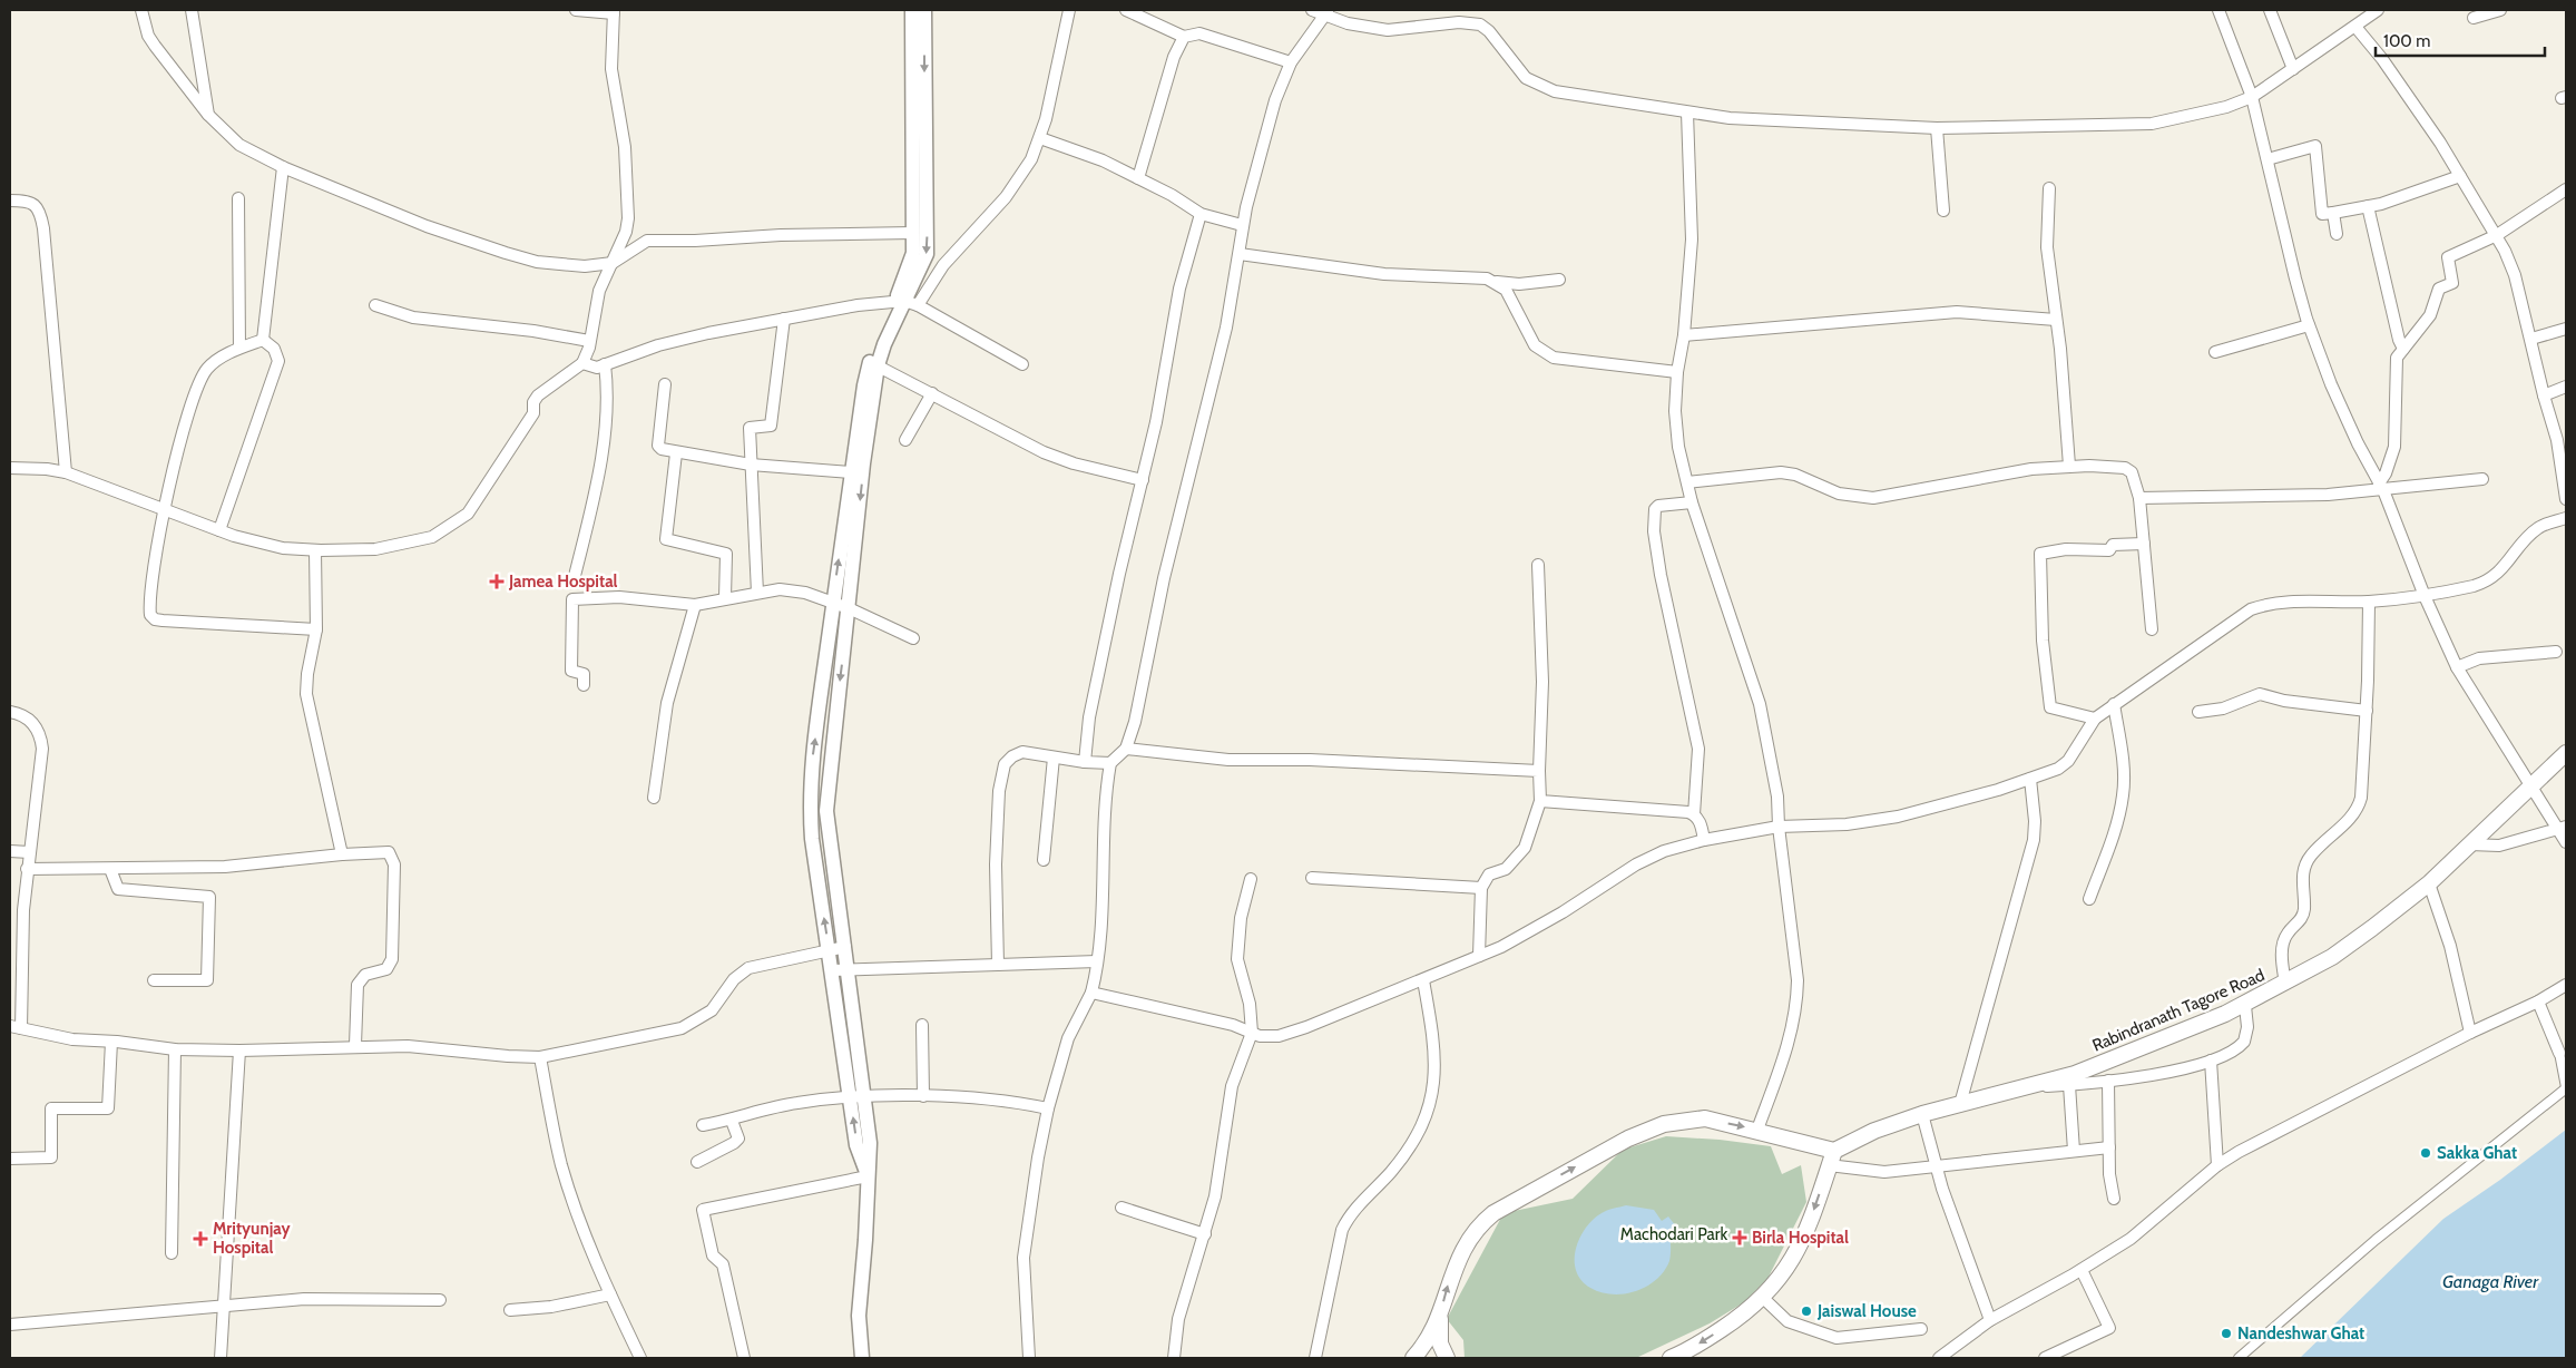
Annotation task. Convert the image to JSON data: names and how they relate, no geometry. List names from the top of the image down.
{
  "streets": {
    "main road": ["Rabindranath Tagore Road"]
  },
  "water": ["Ganaga River"],
  "parks": ["Machodari Park"],
  "places": {
    "health": ["Jamea Hospital", "Birla Hospital", "Mrityunjay Hospital"],
    "other": ["Sakka Ghat", "Jaiswal House", "Nandeshwar Ghat"]
  },
  "scale_bar": "100 m"
}
